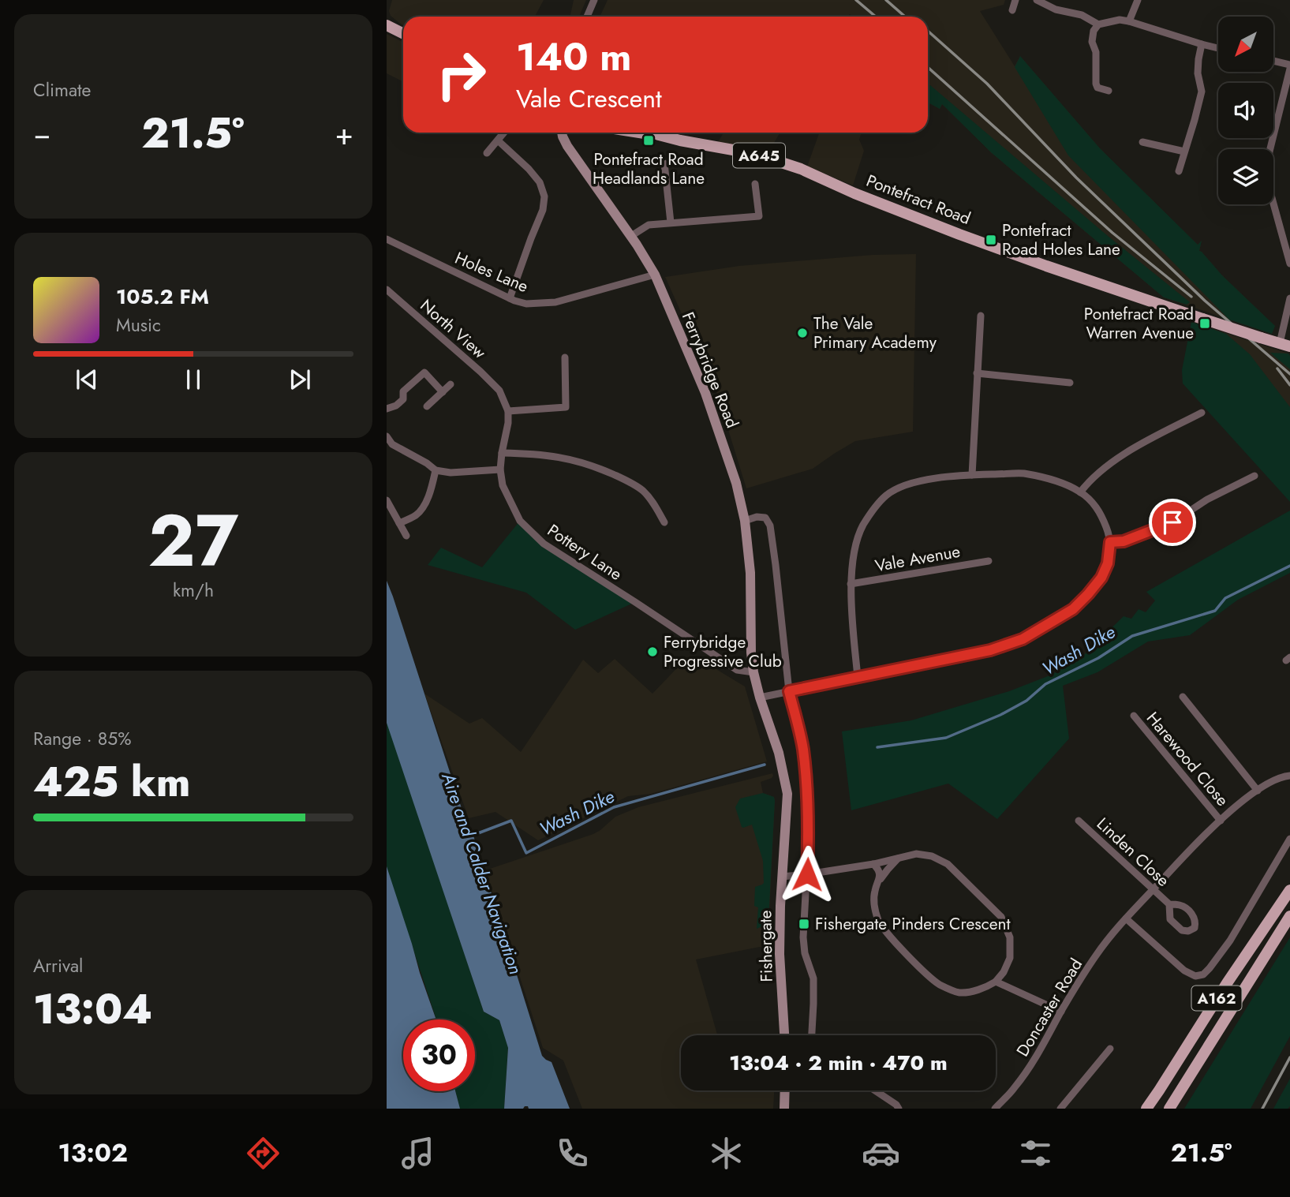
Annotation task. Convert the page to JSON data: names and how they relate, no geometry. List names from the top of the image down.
{
  "streets": {
    "main road": [
      "A645",
      "Pontefract Road",
      "Ferrybridge Road",
      "Fishergate",
      "A162"
    ],
    "street": [
      "Holes Lane",
      "North View",
      "Pottery Lane",
      "Vale Avenue",
      "Harewood Close",
      "Linden Close",
      "Doncaster Road"
    ]
  },
  "crossings": [
    ["Holes Lane", "Ferrybridge Road"],
    ["North View", "Pottery Lane"],
    ["Ferrybridge Road", "Fishergate"],
    ["Pottery Lane", "Fishergate"],
    ["Harewood Close", "Doncaster Road"],
    ["Linden Close", "Doncaster Road"]
  ],
  "water": ["Wash Dike", "Aire and Calder Navigation"],
  "places": {
    "transit": [
      "Pontefract Road Headlands Lane",
      "Pontefract Road Holes Lane",
      "Pontefract Road Warren Avenue",
      "Fishergate Pinders Crescent"
    ],
    "other": ["The Vale Primary Academy", "Ferrybridge Progressive Club"]
  },
  "north": "bottom left",
  "page": {
    "tile": [
      "Climate",
      ["27", "km/h"],
      ["Range · 85%", "425 km"],
      ["Arrival", "13:04"]
    ],
    "turn": ["140 m", "Vale Crescent"],
    "heat": ["−", "21.5°", "+"],
    "song": ["105.2 FM", "Music"],
    "limit": "30",
    "trip": "13:04 · 2 min · 470 m",
    "tabs": ["13:02", "21.5°"]
  }
}
